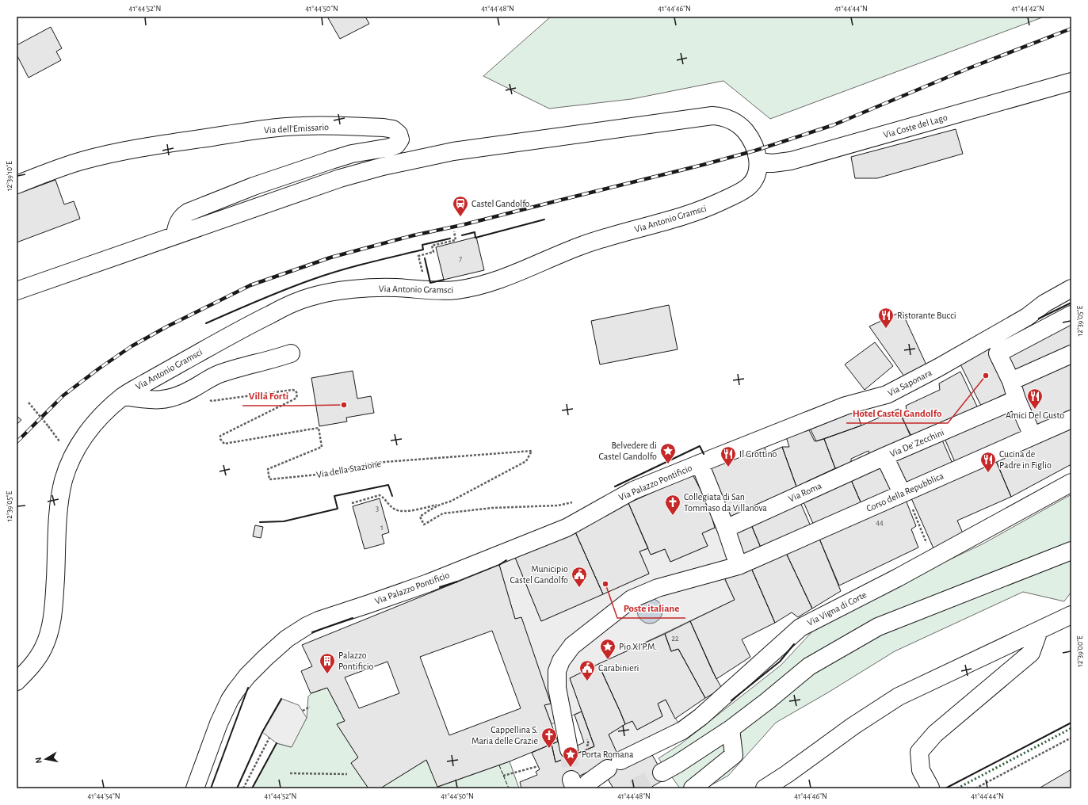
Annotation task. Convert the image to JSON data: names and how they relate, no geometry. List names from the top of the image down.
{
  "streets": {
    "street": [
      "Via Coste del Lago",
      "Via dell'Emissario",
      "Via Antonio Gramsci",
      "Via Saponara",
      "Via De' Zecchini",
      "Via Palazzo Pontificio",
      "Via Roma",
      "Corso della Repubblica",
      "Via Vigna di Corte"
    ],
    "path": ["Via della Stazione"]
  },
  "crossings": [
    ["Via Coste del Lago", "Via Antonio Gramsci"],
    ["Via dell'Emissario", "Via Antonio Gramsci"],
    ["Via Saponara", "Via Palazzo Pontificio"],
    ["Via De' Zecchini", "Via Roma"]
  ],
  "places": {
    "station": ["Castel Gandolfo"],
    "restaurant": [
      "Ristorante Bucci",
      "Amici Del Gusto",
      "Il Grottino",
      "Cucina de Padre in Figlio"
    ],
    "other": ["Hotel Castel Gandolfo", "Villa Forti", "Poste italiane"],
    "place": ["Belvedere di Castel Gandolfo", "Pio XI P.M.", "Porta Romana"],
    "church": ["Collegiata di San Tommaso da Villanova", "Cappellina S. Maria delle Grazie"],
    "public building": ["Municipio Castel Gandolfo", "Carabinieri"],
    "building": ["Palazzo Pontificio"]
  },
  "house_numbers": [
    "7",
    "3",
    "44",
    "1",
    "22"
  ],
  "north": "left",
  "coordinates": [
    "41°44'52\"N",
    "41°44'50\"N",
    "41°44'48\"N",
    "41°44'46\"N",
    "41°44'44\"N",
    "41°44'42\"N",
    "12°39'10\"E",
    "12°39'05\"E",
    "12°39'00\"E",
    "41°44'54\"N"
  ]
}
